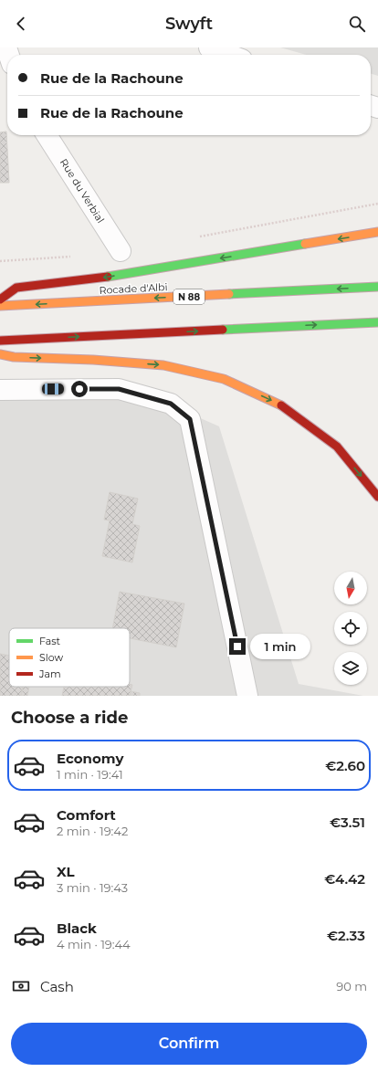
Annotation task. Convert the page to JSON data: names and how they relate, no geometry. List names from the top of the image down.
{
  "streets": {
    "highway": ["Rocade d'Albi", "N 88"],
    "street": ["Rue du Verbial"]
  },
  "legend": ["Fast", "Slow", "Jam"],
  "north": "bottom",
  "page": {
    "header": "Swyft",
    "banner": ["Rue de la Rachoune", "Rue de la Rachoune"],
    "bubble": "1 min",
    "heading": "Choose a ride",
    "list": [
      {
        "name": "Economy",
        "note": "1 min · 19:41",
        "value": "€2.60"
      },
      {
        "name": "Comfort",
        "note": "2 min · 19:42",
        "value": "€3.51"
      },
      {
        "name": "XL",
        "note": "3 min · 19:43",
        "value": "€4.42"
      },
      {
        "name": "Black",
        "note": "4 min · 19:44",
        "value": "€2.33"
      }
    ],
    "pay": ["Cash", "90 m"],
    "buttons": "Confirm"
  }
}
